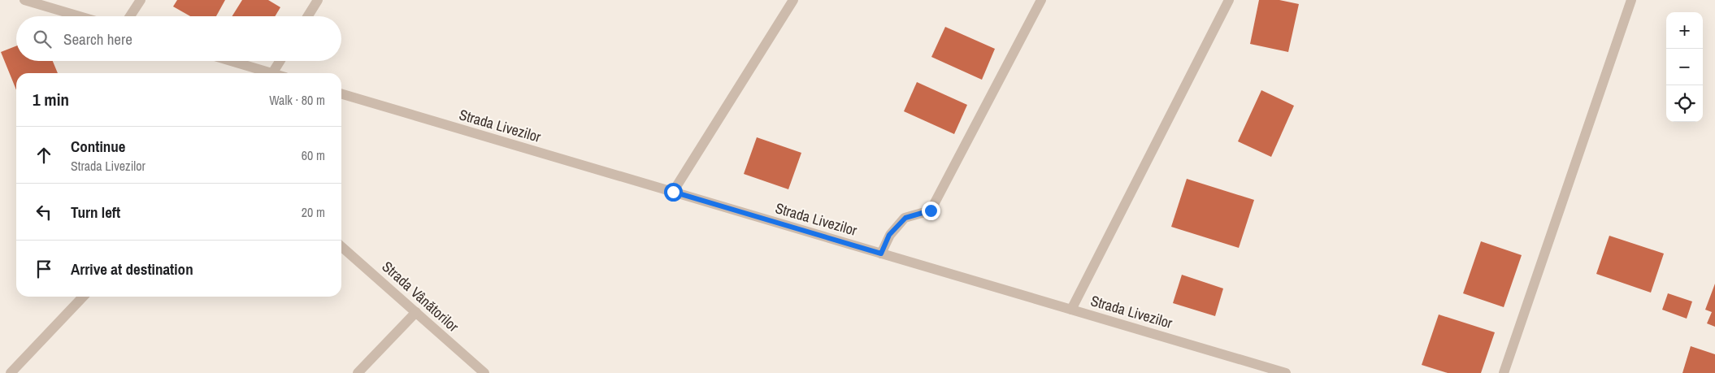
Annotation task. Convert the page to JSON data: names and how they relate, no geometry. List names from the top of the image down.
{
  "streets": {
    "street": ["Strada Livezilor", "Strada Vânătorilor"]
  },
  "page": {
    "map_buttons": ["+", "−"],
    "search": "Search here",
    "heading": ["1 min", "Walk · 80 m"],
    "list": [
      ["Continue", "Strada Livezilor", "60 m"],
      ["Turn left", "20 m"],
      "Arrive at destination"
    ]
  }
}
